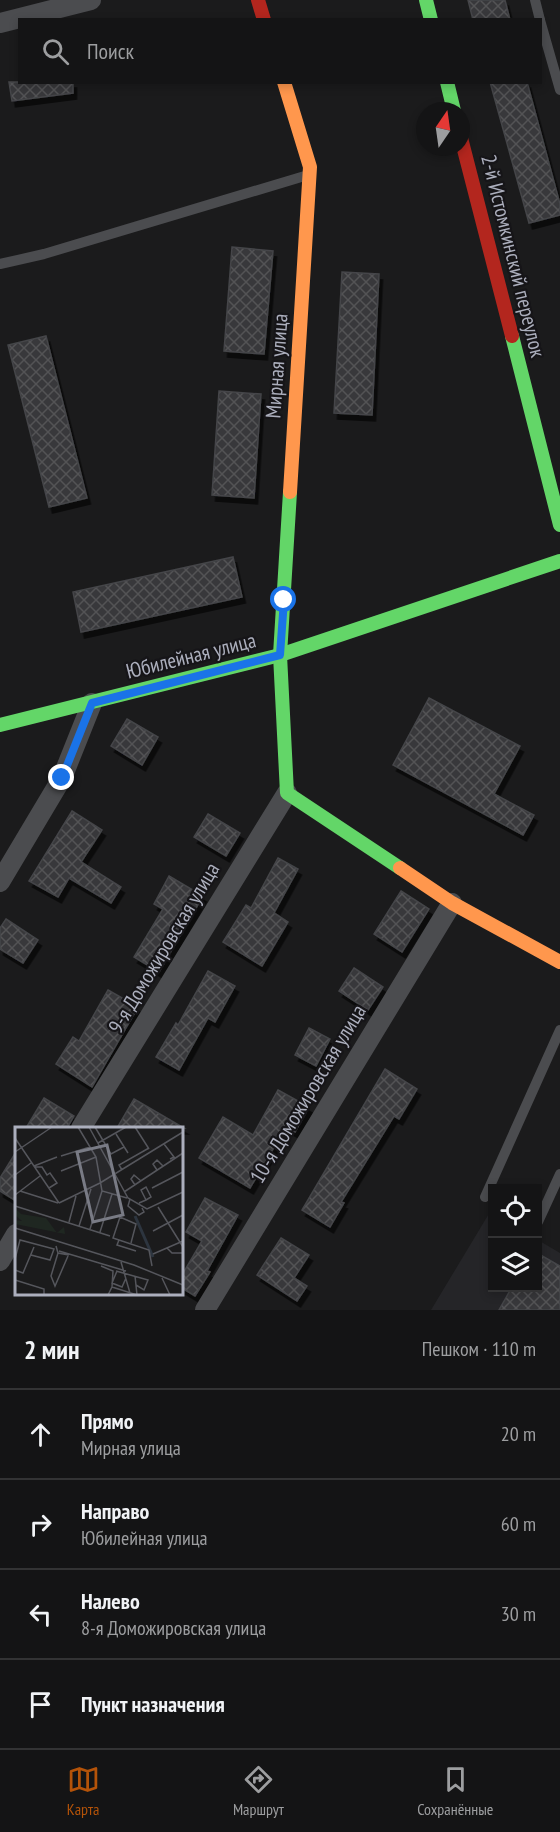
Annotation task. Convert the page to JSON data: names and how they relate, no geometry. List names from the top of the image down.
{
  "streets": {
    "street": [
      "2-й Истомкинский переулок",
      "Мирная улица",
      "Юбилейная улица",
      "9-я Доможировская улица",
      "10-я Доможировская улица"
    ]
  },
  "crossings": [
    ["Мирная улица", "Юбилейная улица"],
    ["Мирная улица", "9-я Доможировская улица"]
  ],
  "north": "top",
  "page": {
    "search": "Поиск",
    "heading": ["2 мин", "Пешком · 110 m"],
    "list": [
      ["Прямо", "Мирная улица", "20 m"],
      ["Направо", "Юбилейная улица", "60 m"],
      ["Налево", "8-я Доможировская улица", "30 m"],
      "Пункт назначения"
    ],
    "nav": ["Карта", "Маршрут", "Сохранённые"]
  }
}
